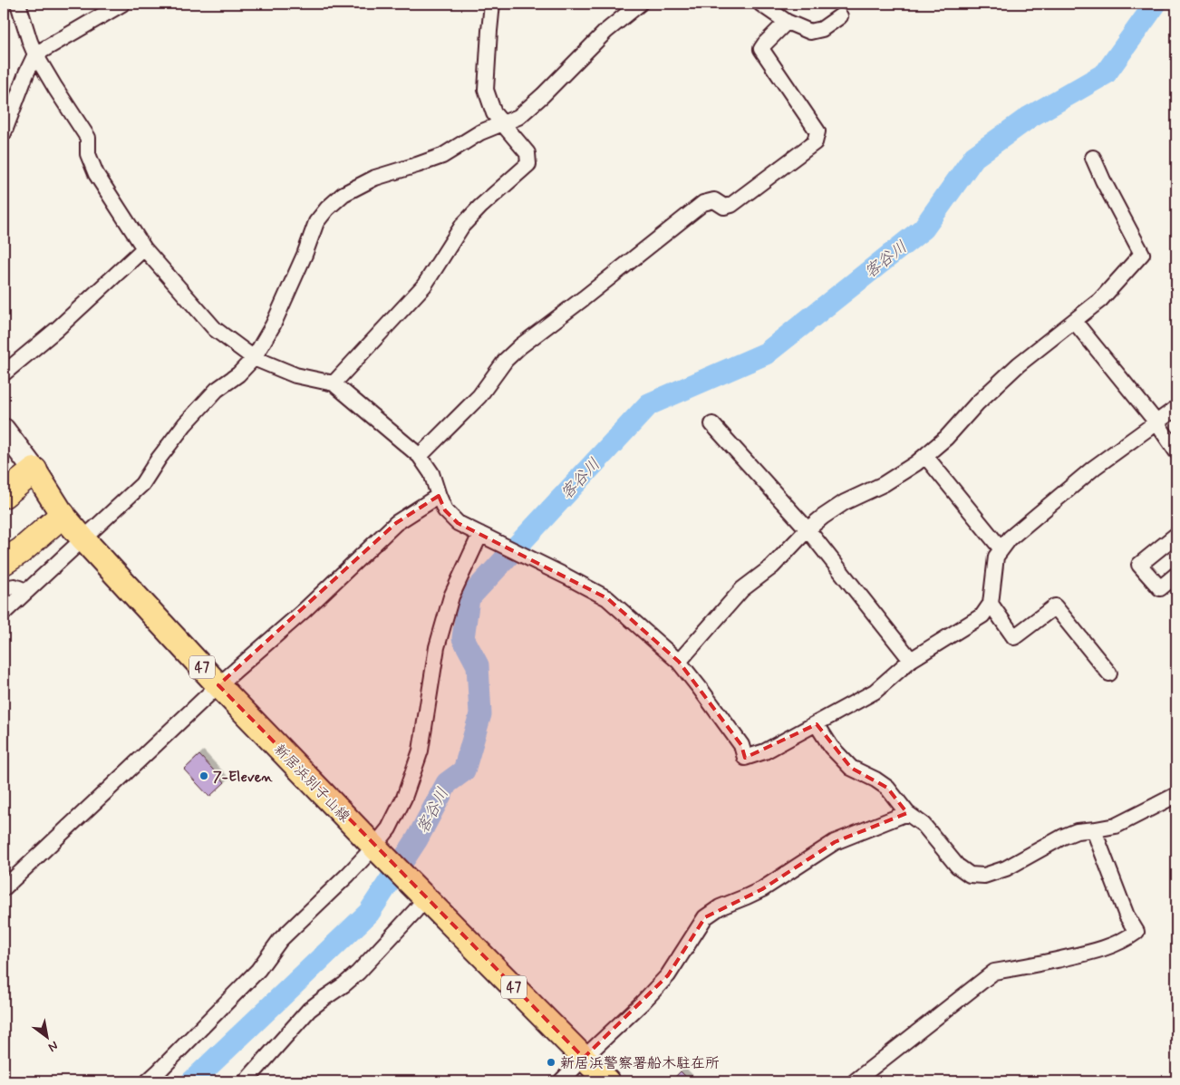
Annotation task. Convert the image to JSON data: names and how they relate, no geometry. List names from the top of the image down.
{
  "streets": {
    "main road": ["47", "新居浜別子山線"]
  },
  "water": ["客谷川"],
  "places": ["7-Eleven", "新居浜警察署船木駐在所"],
  "north": "bottom right"
}
